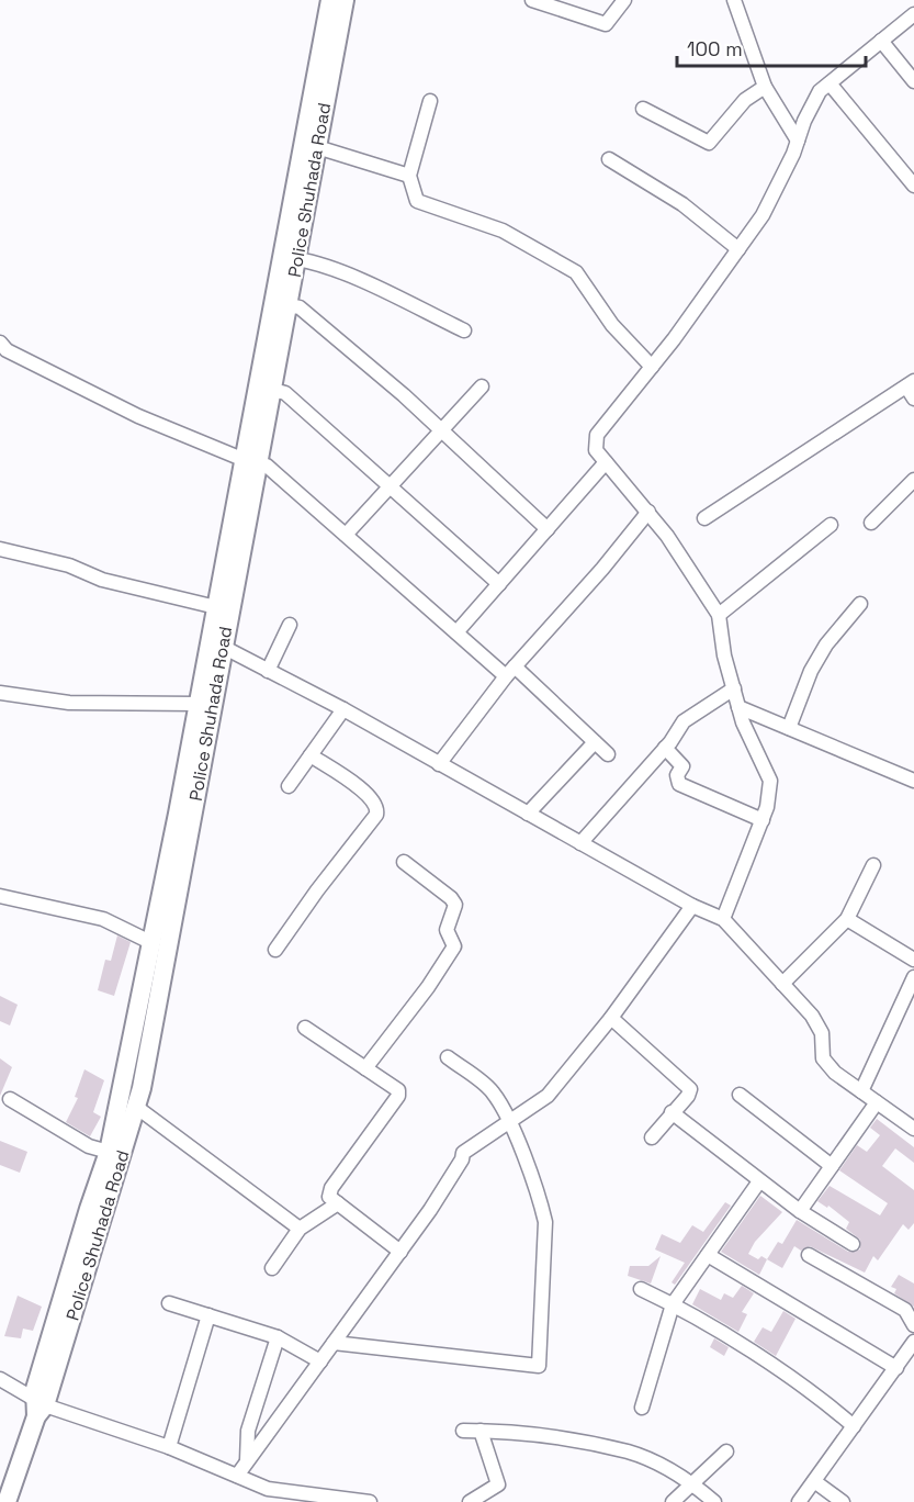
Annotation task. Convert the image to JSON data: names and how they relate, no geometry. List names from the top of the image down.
{
  "streets": {
    "main road": ["Police Shuhada Road"]
  },
  "scale_bar": "100 m"
}
